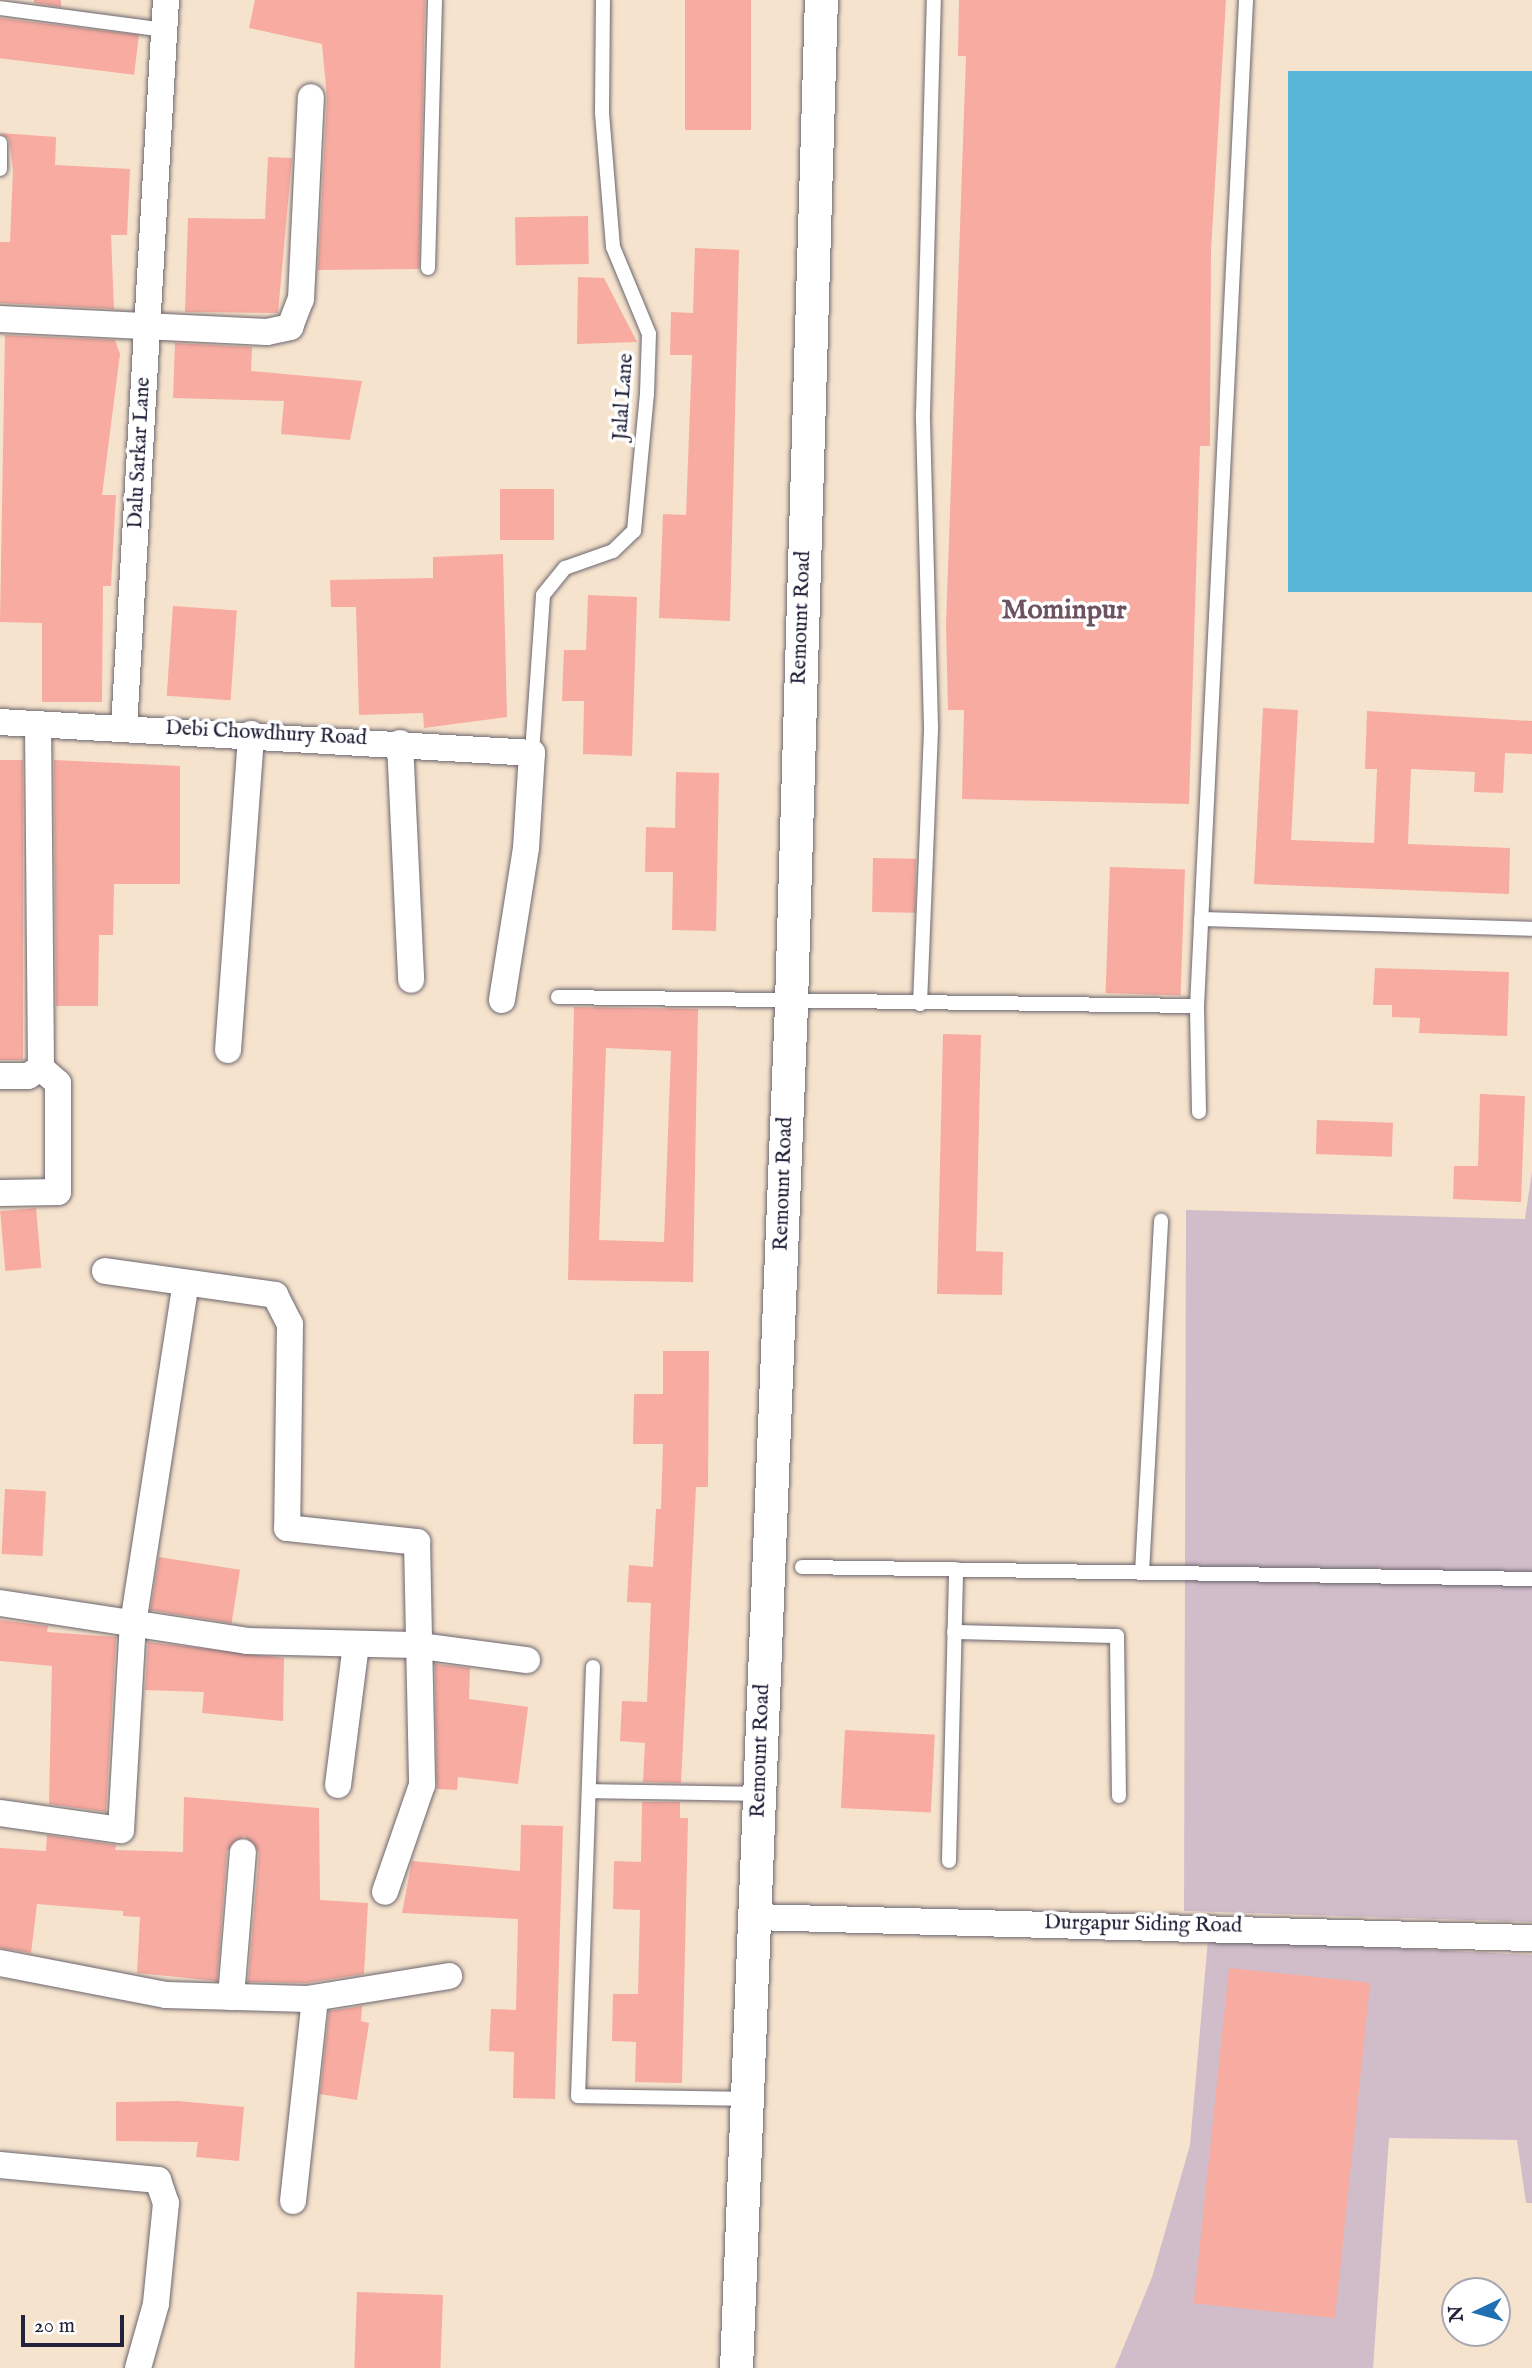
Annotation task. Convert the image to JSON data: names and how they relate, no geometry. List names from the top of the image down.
{
  "streets": {
    "street": [
      "Dalu Sarkar Lane",
      "Remount Road",
      "Debi Chowdhury Road",
      "Durgapur Siding Road"
    ],
    "lane": ["Jalal Lane"]
  },
  "crossings": [
    ["Jalal Lane", "Debi Chowdhury Road"],
    ["Dalu Sarkar Lane", "Debi Chowdhury Road"],
    ["Remount Road", "Durgapur Siding Road"]
  ],
  "districts": ["Mominpur"],
  "scale_bar": "20 m",
  "north": "left"
}
